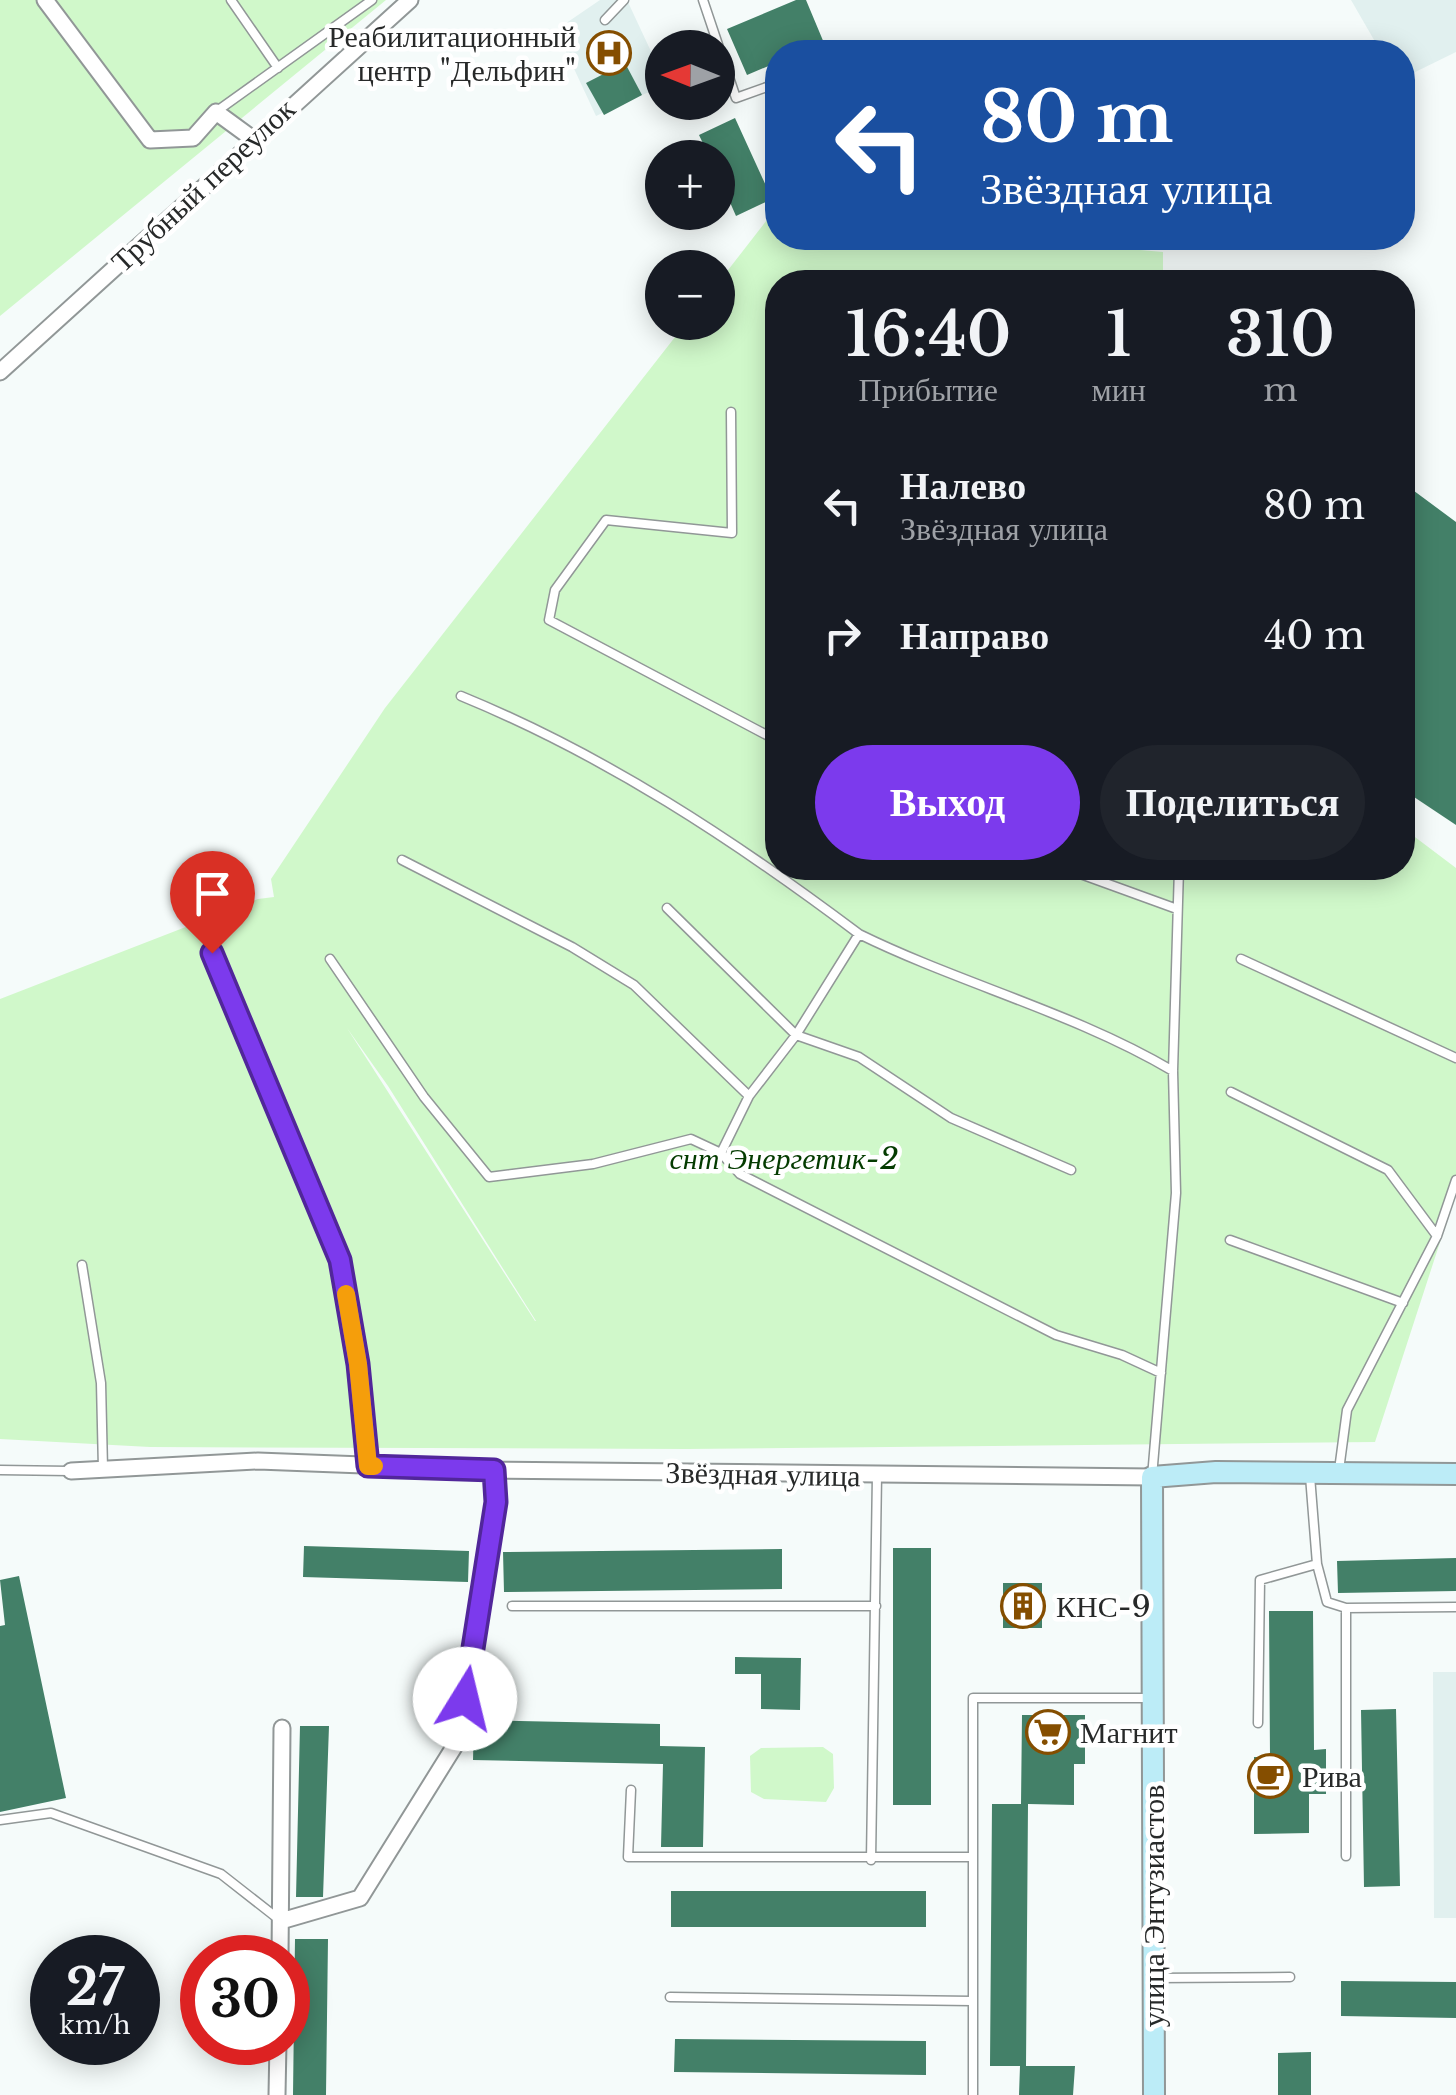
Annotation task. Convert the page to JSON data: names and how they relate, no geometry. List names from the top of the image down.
{
  "streets": {
    "street": ["Трубный переулок", "Звёздная улица", "улица Энтузиастов"]
  },
  "crossings": [
    ["Звёздная улица", "улица Энтузиастов"]
  ],
  "parks": ["снт Энергетик-2"],
  "places": {
    "hospital": ["Реабилитационный центр \"Дельфин\""],
    "building": ["КНС-9"],
    "supermarket": ["Магнит"],
    "cafe": ["Рива"]
  },
  "north": "left",
  "page": {
    "map_buttons": ["+", "−"],
    "turn": ["80 m", "Звёздная улица"],
    "eta": [
      "16:40",
      "Прибытие",
      "1",
      "мин",
      "310",
      "m"
    ],
    "list": [
      {
        "name": "Налево",
        "note": "Звёздная улица",
        "value": "80 m"
      },
      {
        "name": "Направо",
        "value": "40 m"
      }
    ],
    "buttons": ["Выход", "Поделиться"],
    "speed": "27 km/h",
    "limit": "30"
  }
}
